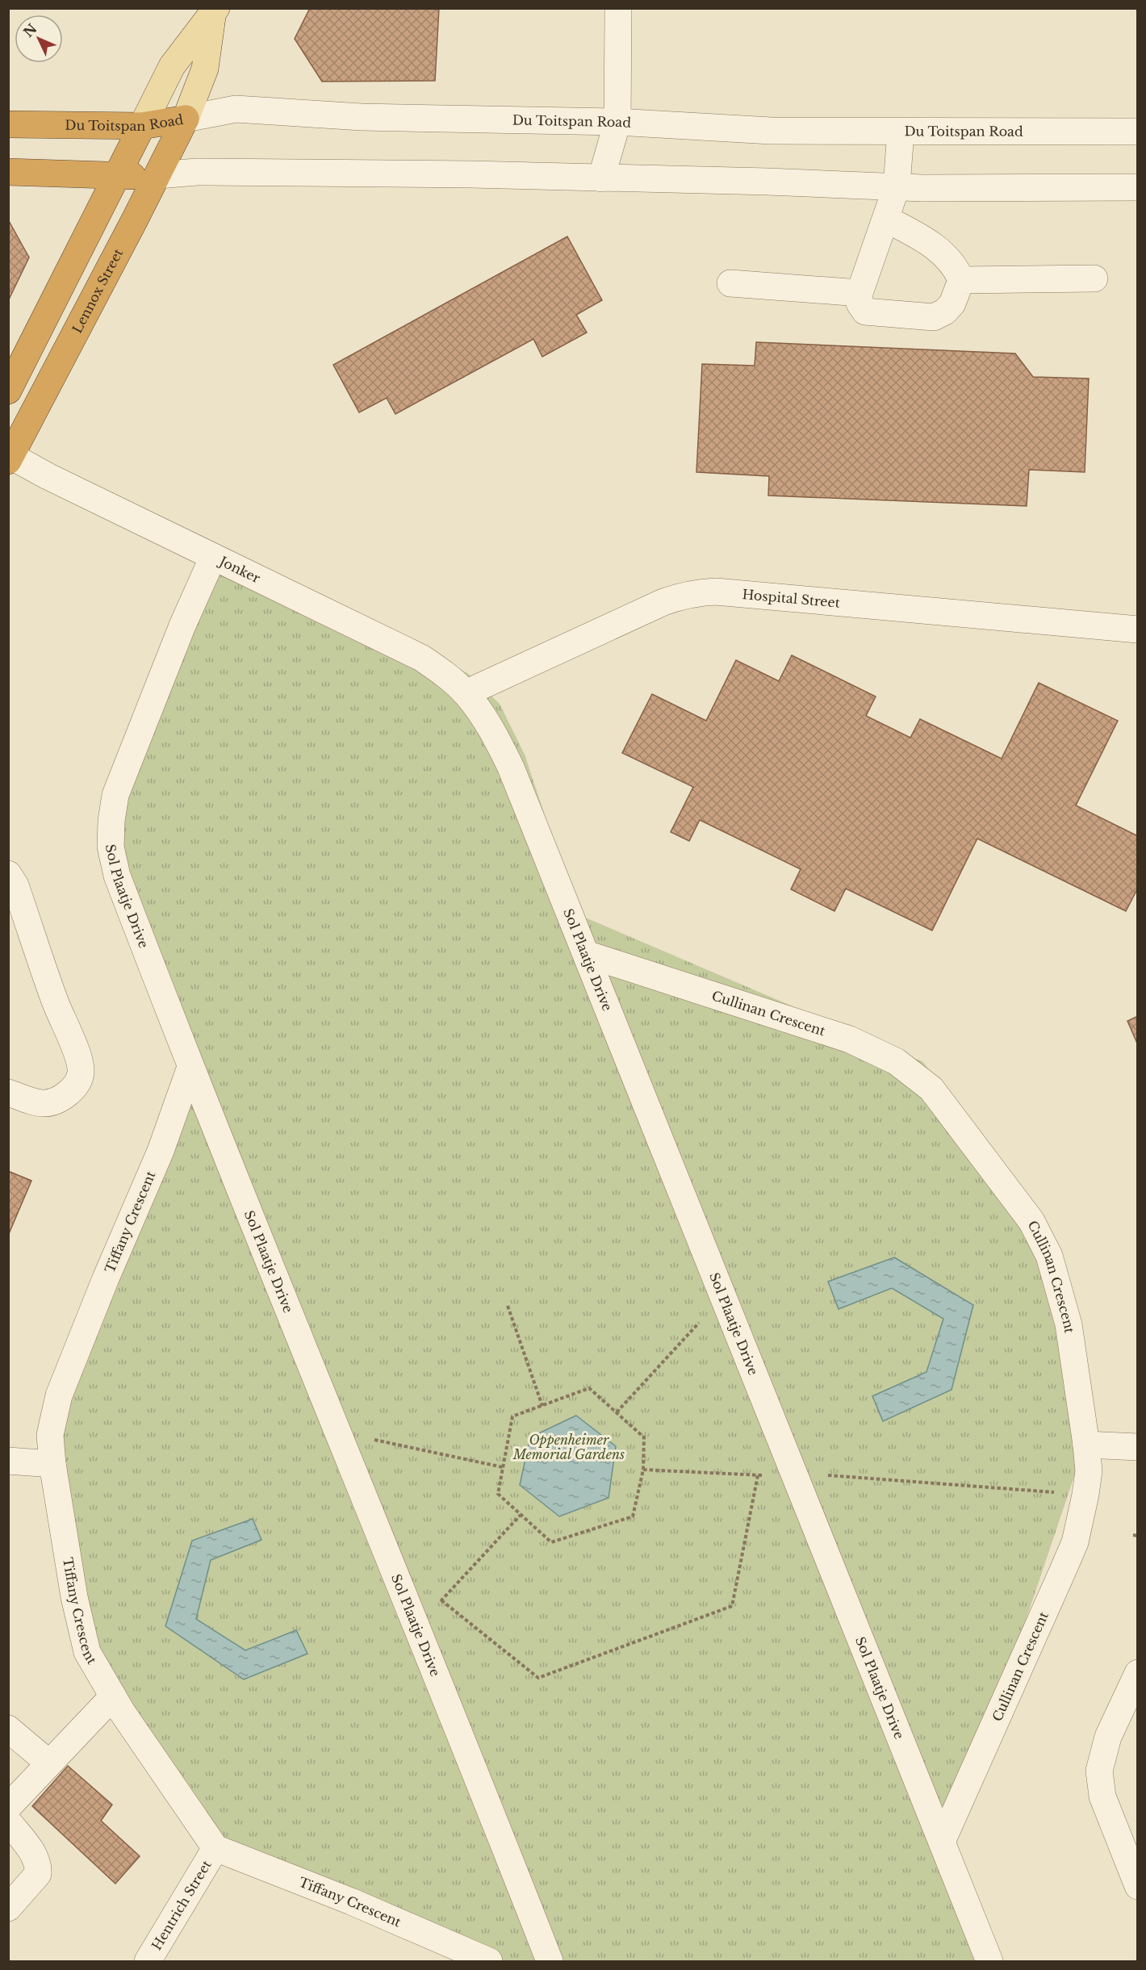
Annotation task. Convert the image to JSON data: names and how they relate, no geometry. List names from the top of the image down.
{
  "streets": {
    "highway": ["Du Toitspan Road", "Lennox Street"],
    "street": [
      "Jonker",
      "Hospital Street",
      "Sol Plaatje Drive",
      "Cullinan Crescent",
      "Tiffany Crescent",
      "Hentrich Street"
    ]
  },
  "crossings": [
    ["Du Toitspan Road", "Lennox Street"],
    ["Lennox Street", "Jonker"],
    ["Jonker", "Hospital Street"],
    ["Jonker", "Sol Plaatje Drive"],
    ["Hospital Street", "Sol Plaatje Drive"],
    ["Sol Plaatje Drive", "Cullinan Crescent"],
    ["Sol Plaatje Drive", "Tiffany Crescent"],
    ["Tiffany Crescent", "Hentrich Street"]
  ],
  "parks": ["Oppenheimer Memorial Gardens"],
  "north": "top left"
}
